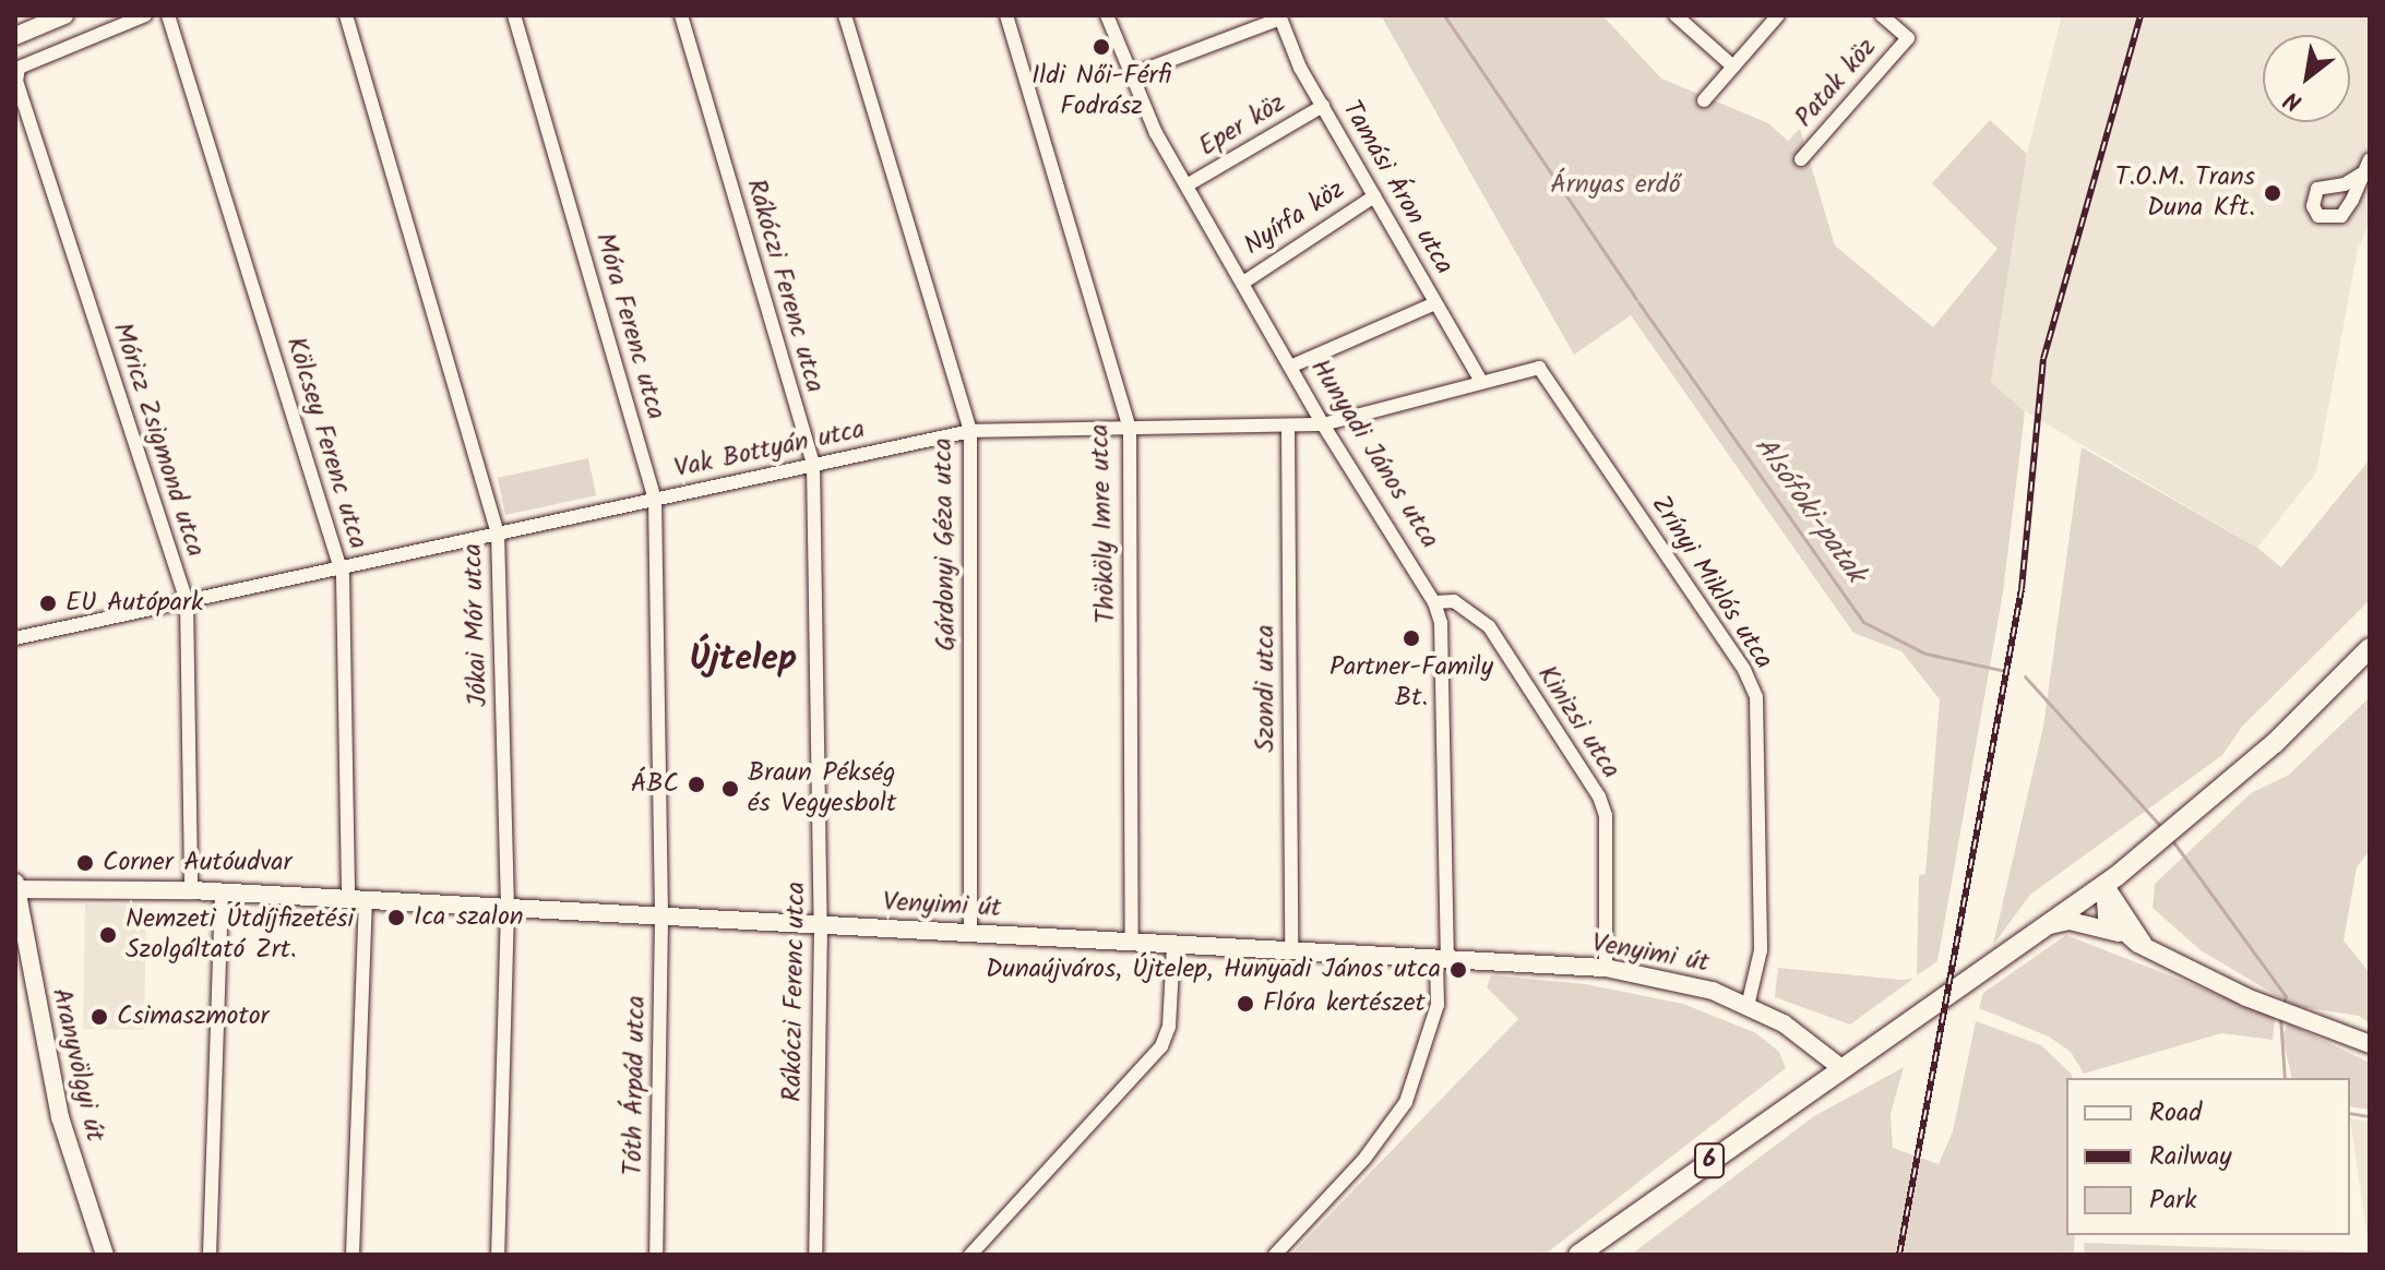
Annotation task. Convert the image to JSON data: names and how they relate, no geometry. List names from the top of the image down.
{
  "streets": {
    "main road": ["6"],
    "street": [
      "Patak köz",
      "Eper köz",
      "Tamási Áron utca",
      "Nyírfa köz",
      "Rákóczi Ferenc utca",
      "Móra Ferenc utca",
      "Móricz Zsigmond utca",
      "Kölcsey Ferenc utca",
      "Vak Bottyán utca",
      "Hunyadi János utca",
      "Thököly Imre utca",
      "Gárdonyi Géza utca",
      "Zrínyi Miklós utca",
      "Jókai Mór utca",
      "Szondi utca",
      "Kinizsi utca",
      "Venyimi út",
      "Aranyvölgyi út",
      "Tóth Árpád utca"
    ]
  },
  "crossings": [
    ["Eper köz", "Tamási Áron utca"],
    ["Eper köz", "Hunyadi János utca"],
    ["Tamási Áron utca", "Nyírfa köz"],
    ["Tamási Áron utca", "Vak Bottyán utca"],
    ["Nyírfa köz", "Hunyadi János utca"],
    ["Rákóczi Ferenc utca", "Vak Bottyán utca"],
    ["Rákóczi Ferenc utca", "Venyimi út"],
    ["Móra Ferenc utca", "Vak Bottyán utca"],
    ["Móra Ferenc utca", "Venyimi út"],
    ["Móra Ferenc utca", "Tóth Árpád utca"],
    ["Móricz Zsigmond utca", "Vak Bottyán utca"],
    ["Móricz Zsigmond utca", "Venyimi út"],
    ["Kölcsey Ferenc utca", "Vak Bottyán utca"],
    ["Kölcsey Ferenc utca", "Venyimi út"],
    ["Vak Bottyán utca", "Hunyadi János utca"],
    ["Vak Bottyán utca", "Thököly Imre utca"],
    ["Vak Bottyán utca", "Gárdonyi Géza utca"],
    ["Vak Bottyán utca", "Zrínyi Miklós utca"],
    ["Vak Bottyán utca", "Jókai Mór utca"],
    ["Vak Bottyán utca", "Szondi utca"],
    ["Hunyadi János utca", "Kinizsi utca"],
    ["Hunyadi János utca", "Venyimi út"],
    ["Thököly Imre utca", "Venyimi út"],
    ["Gárdonyi Géza utca", "Venyimi út"],
    ["Zrínyi Miklós utca", "Venyimi út"],
    ["Jókai Mór utca", "Venyimi út"],
    ["Szondi utca", "Venyimi út"],
    ["Kinizsi utca", "Venyimi út"],
    ["Venyimi út", "Aranyvölgyi út"],
    ["Venyimi út", "Tóth Árpád utca"],
    ["Venyimi út", "6"]
  ],
  "districts": ["Újtelep"],
  "water": ["Alsófoki-patak"],
  "parks": ["Árnyas erdő"],
  "places": [
    "Ildi Női-Férfi Fodrász",
    "T.O.M. Trans Duna Kft.",
    "EU Autópark",
    "Partner-Family Bt.",
    "ÁBC",
    "Braun Pékség és Vegyesbolt",
    "Corner Autóudvar",
    "Ica szalon",
    "Nemzeti Útdíjfizetési Szolgáltató Zrt.",
    "Dunaújváros, Újtelep, Hunyadi János utca",
    "Flóra kertészet",
    "Csimaszmotor"
  ],
  "legend": ["Road", "Railway", "Park"],
  "north": "bottom left"
}
